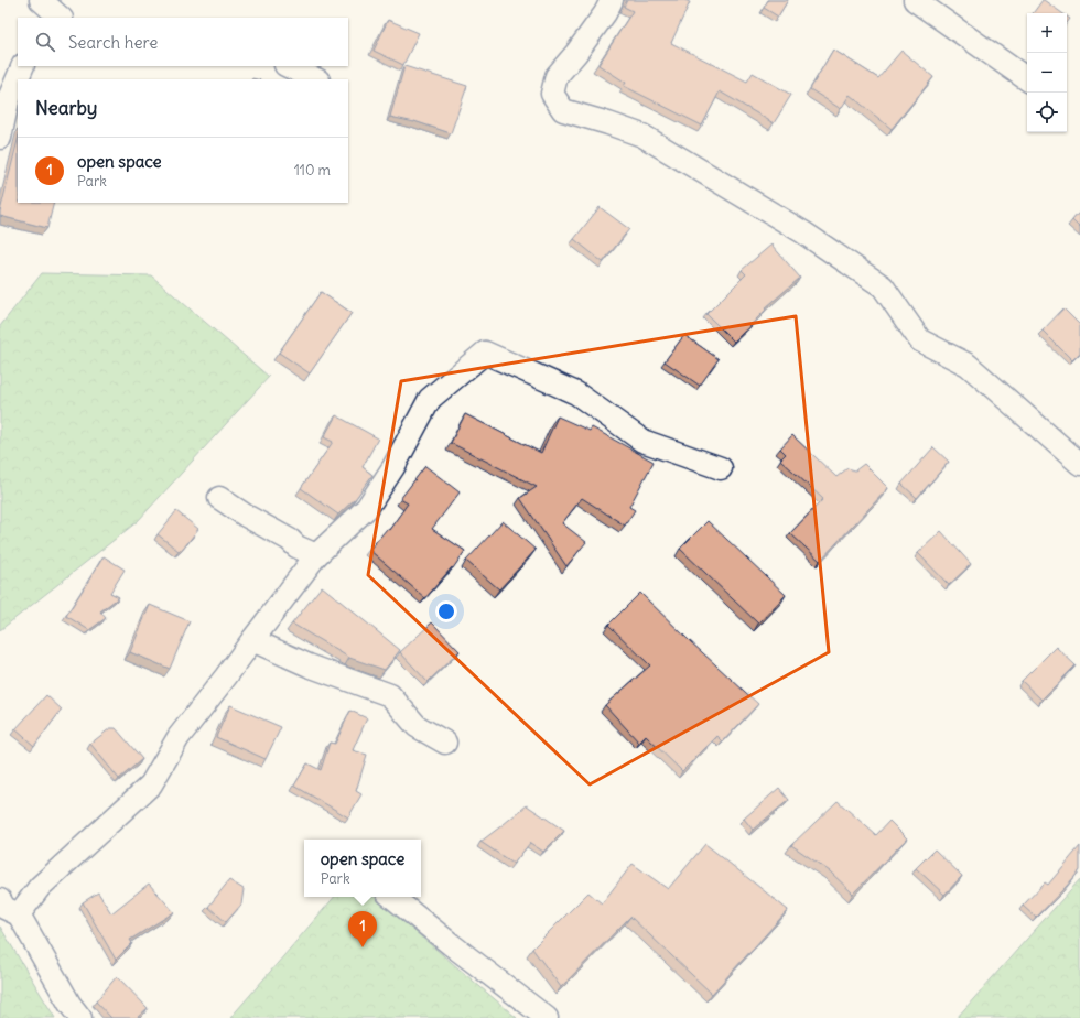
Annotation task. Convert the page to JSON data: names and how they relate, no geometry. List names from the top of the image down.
{
  "page": {
    "map_buttons": ["+", "−"],
    "search": "Search here",
    "heading": "Nearby",
    "list": [
      {
        "mark": "1",
        "name": "open space",
        "note": "Park",
        "value": "110 m"
      }
    ],
    "popup": ["open space", "Park"],
    "pins": "1"
  }
}
